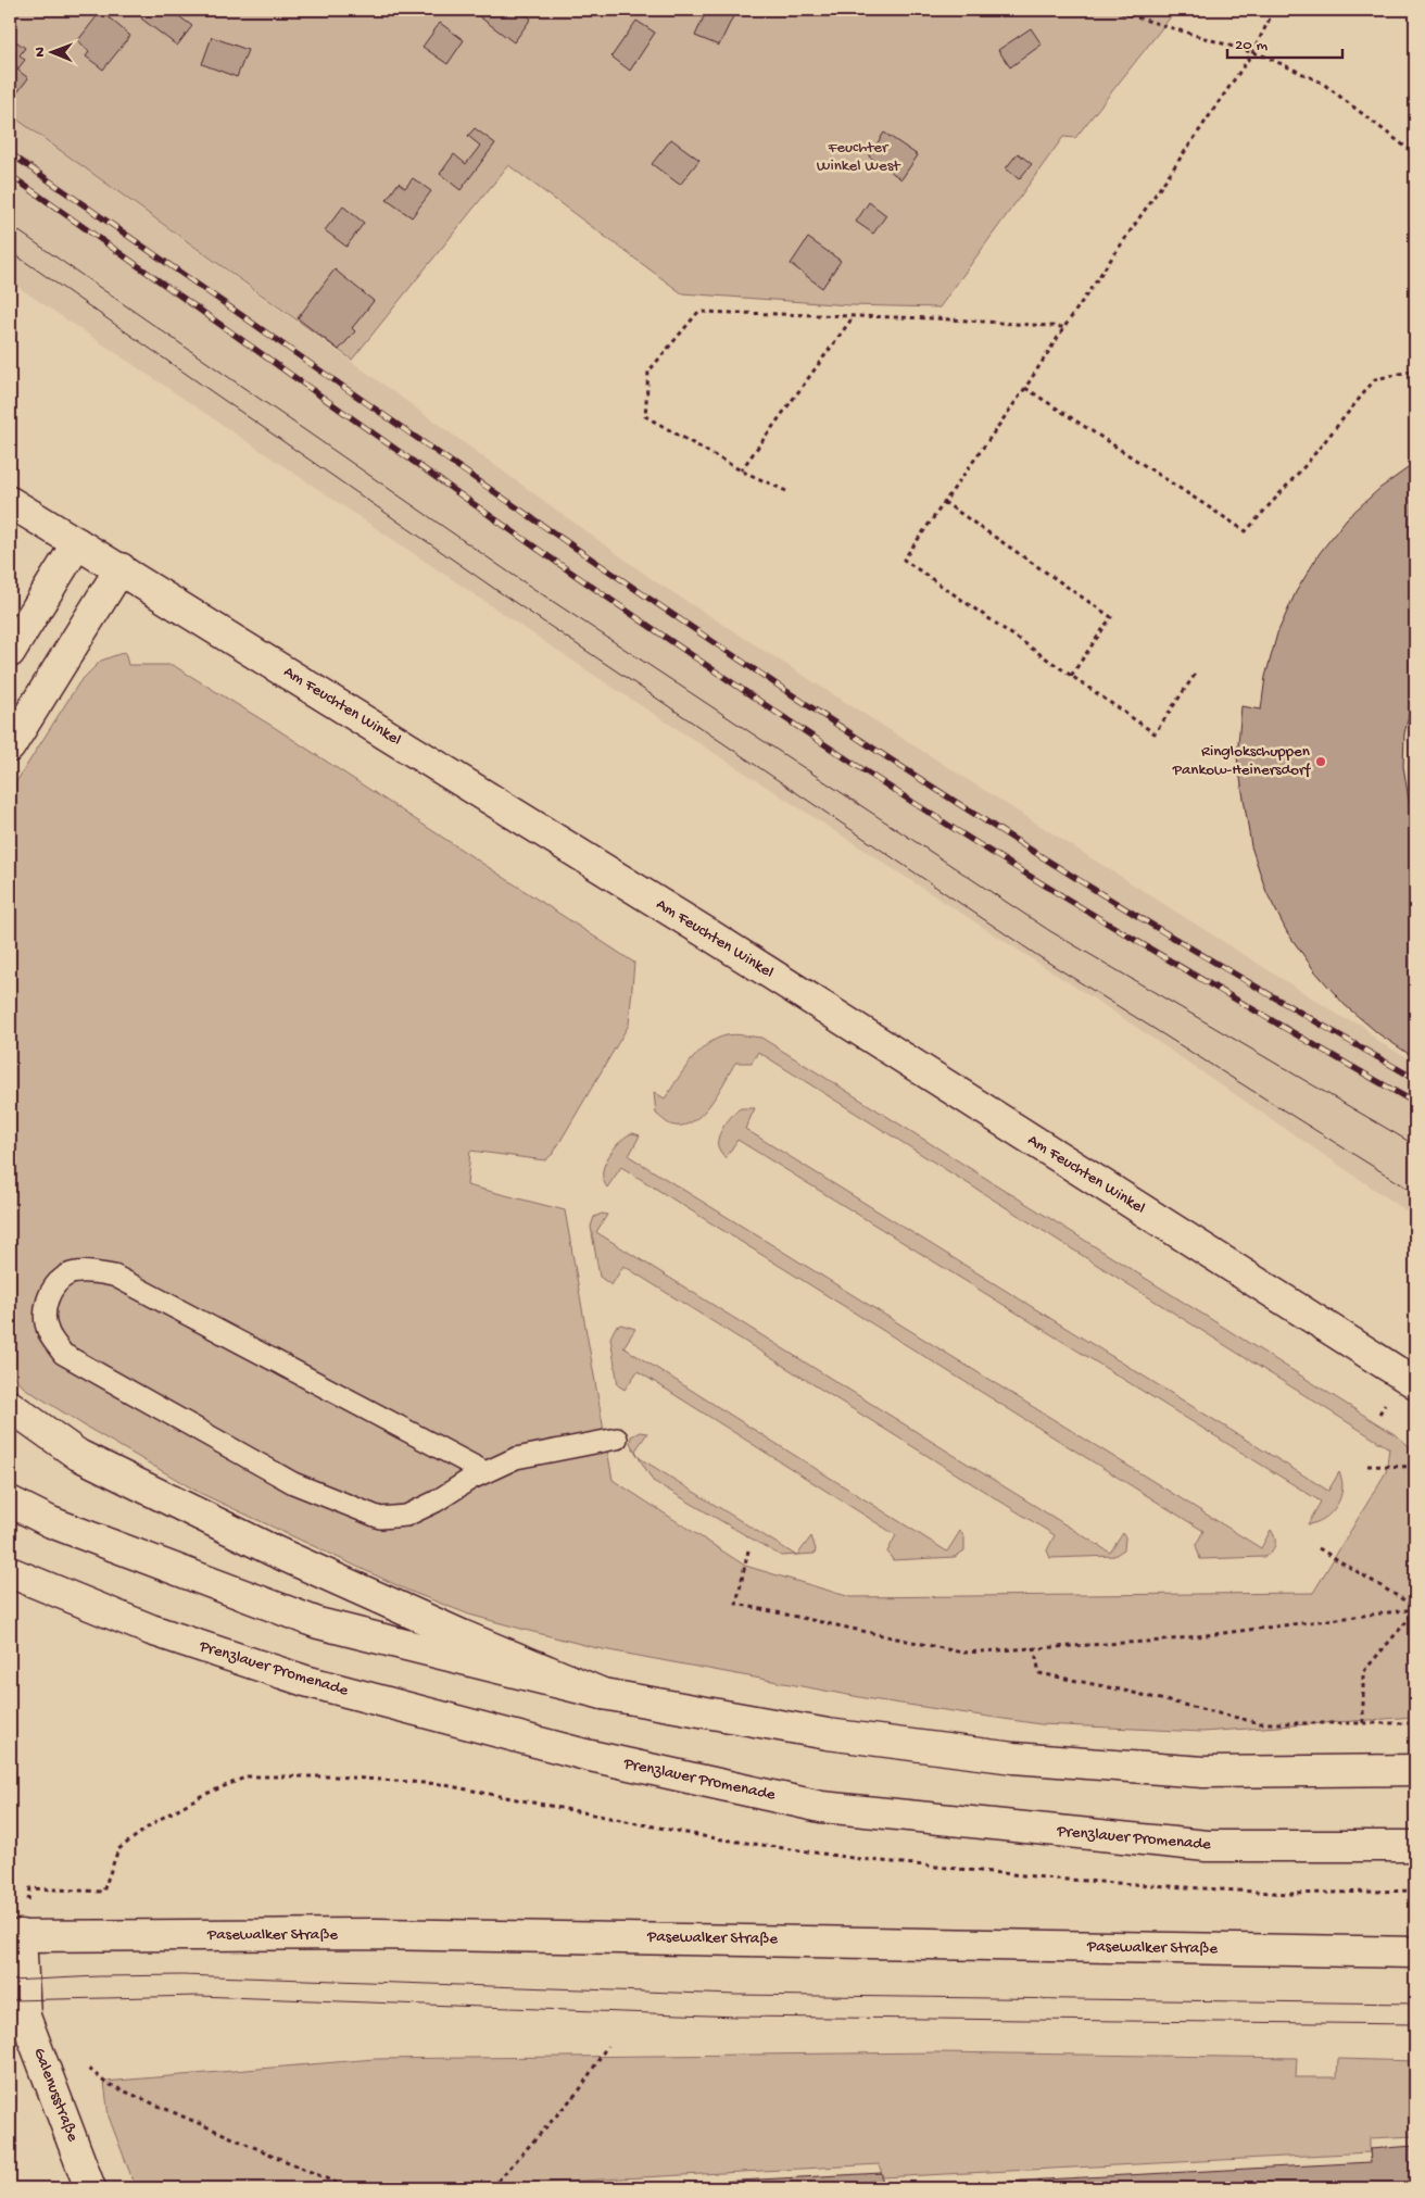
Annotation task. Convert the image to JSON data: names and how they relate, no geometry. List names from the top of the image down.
{
  "streets": {
    "main road": [
      "Am Feuchten Winkel",
      "Prenzlauer Promenade",
      "Pasewalker Straße",
      "Galenusstraße"
    ]
  },
  "crossings": [
    ["Pasewalker Straße", "Galenusstraße"]
  ],
  "parks": ["Feuchter Winkel West"],
  "places": ["Ringlokschuppen Pankow-Heinersdorf"],
  "scale_bar": "20 m",
  "north": "left"
}
